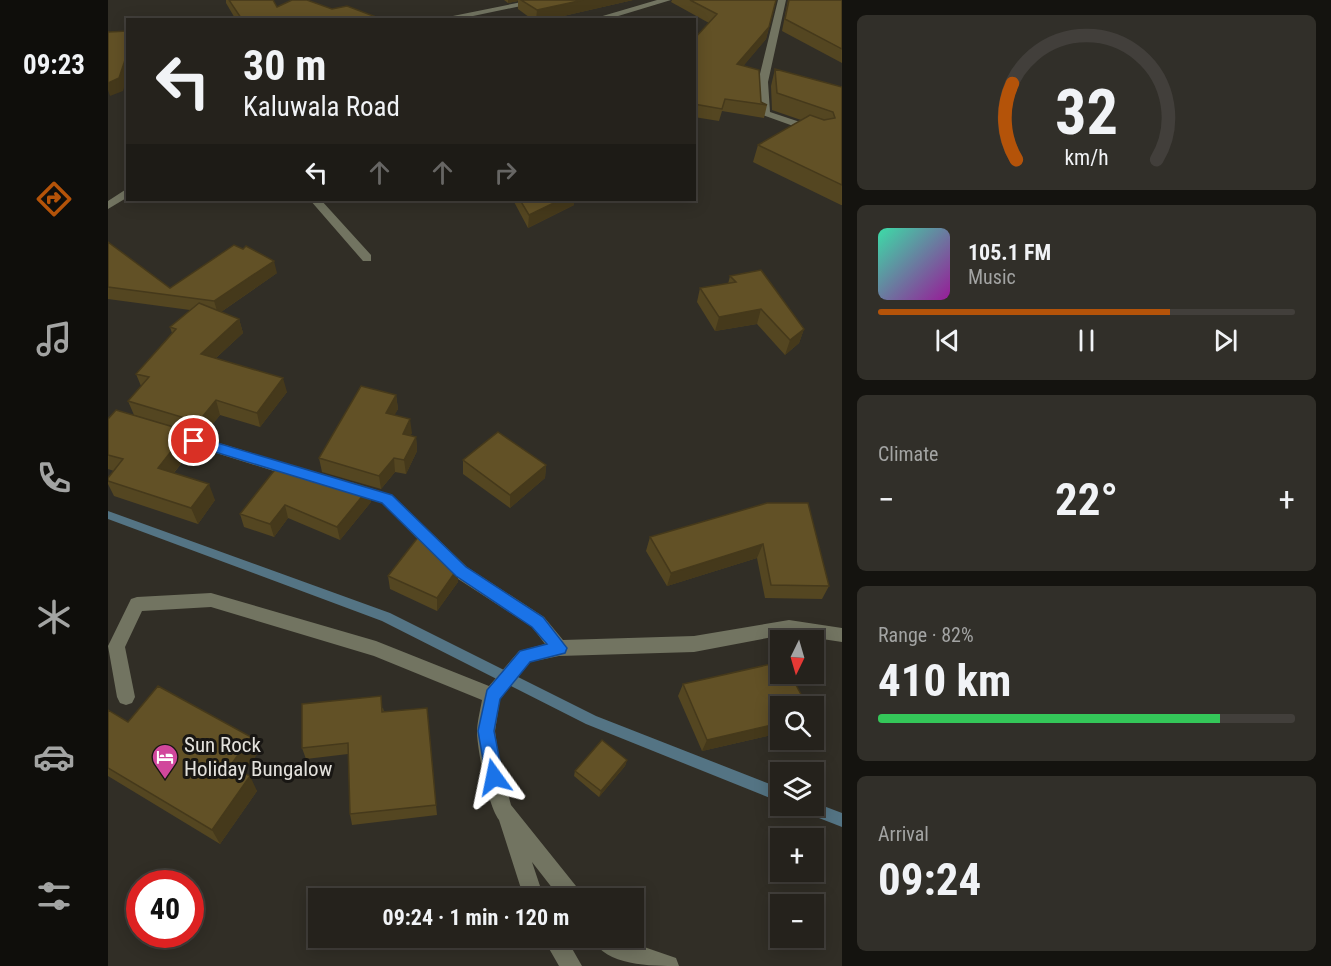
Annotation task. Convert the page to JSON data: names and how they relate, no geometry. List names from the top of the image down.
{
  "places": {
    "hotel": ["Sun Rock Holiday Bungalow"]
  },
  "north": "bottom",
  "page": {
    "tabs": "09:23",
    "turn": ["30 m", "Kaluwala Road"],
    "song": ["105.1 FM", "Music"],
    "tile": [
      "Climate",
      ["Range · 82%", "410 km"],
      ["Arrival", "09:24"]
    ],
    "heat": ["−", "22°", "+"],
    "map_buttons": ["+", "−"],
    "limit": "40",
    "trip": "09:24 · 1 min · 120 m",
    "gauge": ["32", "km/h"]
  }
}
